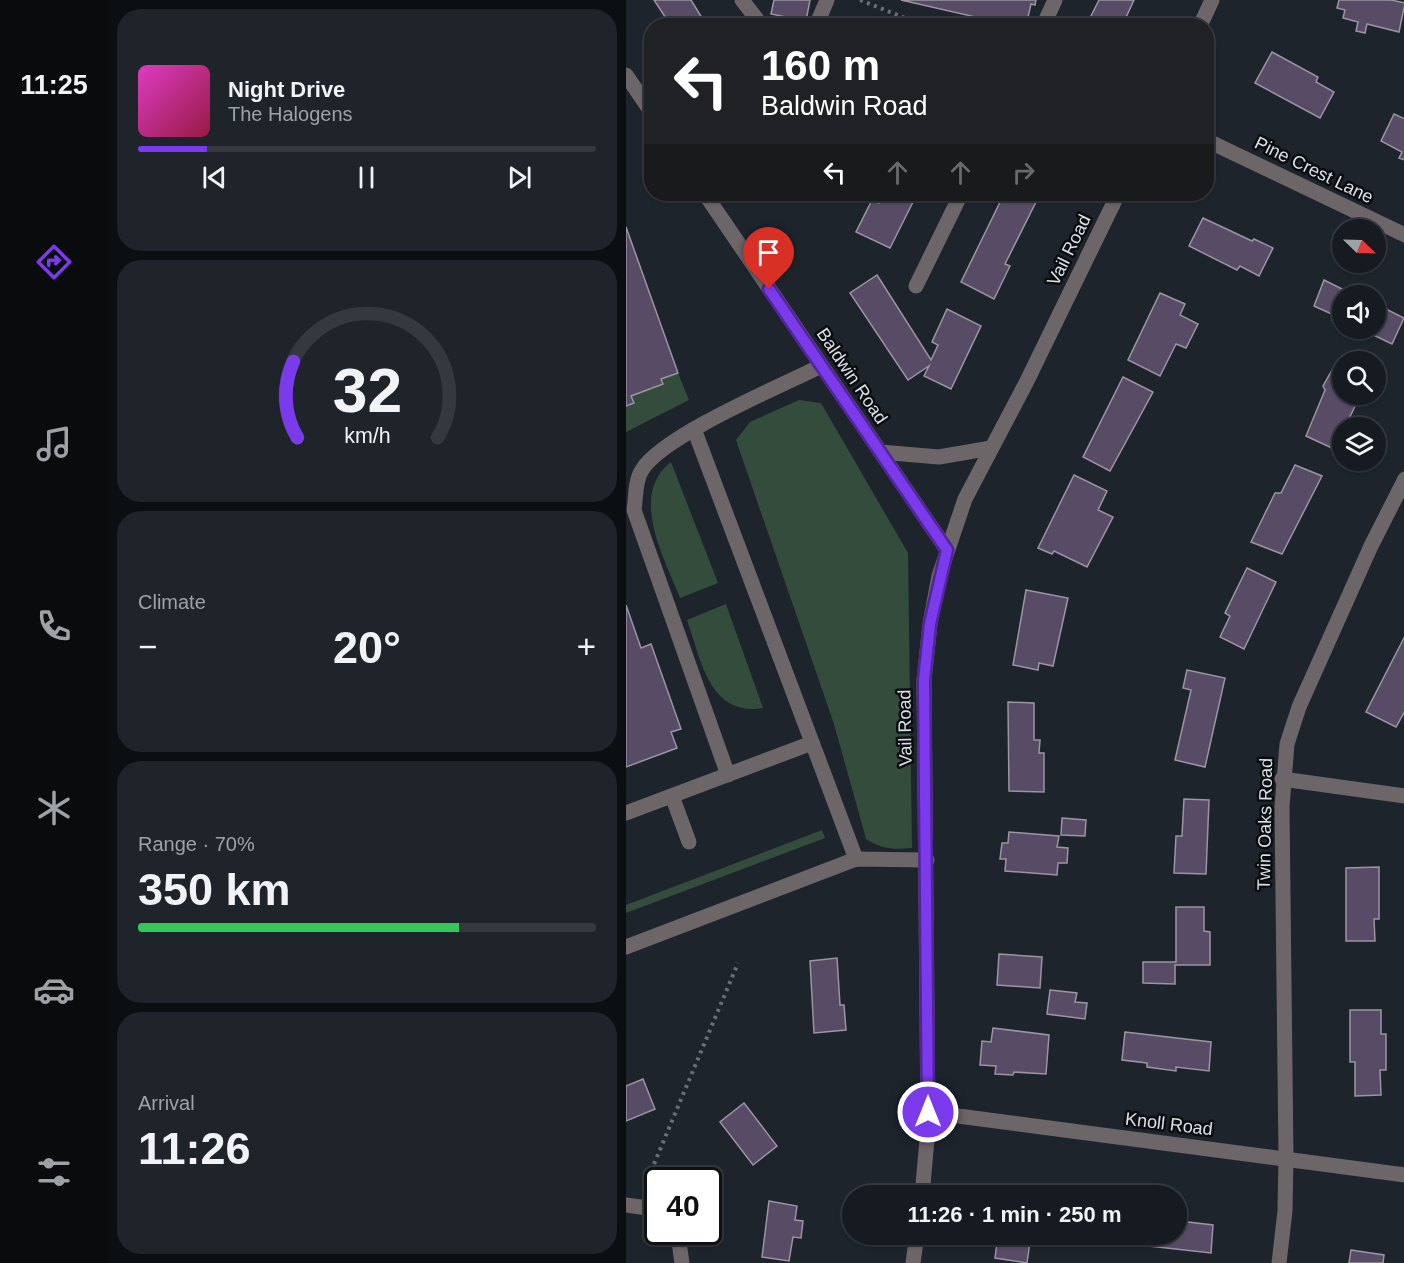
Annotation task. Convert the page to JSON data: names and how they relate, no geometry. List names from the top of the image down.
{
  "streets": {
    "street": [
      "Pine Crest Lane",
      "Vail Road",
      "Baldwin Road",
      "Twin Oaks Road",
      "Knoll Road"
    ]
  },
  "crossings": [
    ["Vail Road", "Baldwin Road"],
    ["Vail Road", "Knoll Road"],
    ["Twin Oaks Road", "Knoll Road"]
  ],
  "north": "bottom right",
  "page": {
    "tabs": "11:25",
    "turn": ["160 m", "Baldwin Road"],
    "song": ["Night Drive", "The Halogens"],
    "tile": [
      "Climate",
      ["Range · 70%", "350 km"],
      ["Arrival", "11:26"]
    ],
    "heat": ["−", "20°", "+"],
    "limit": "40",
    "trip": "11:26 · 1 min · 250 m",
    "gauge": ["32", "km/h"]
  }
}
